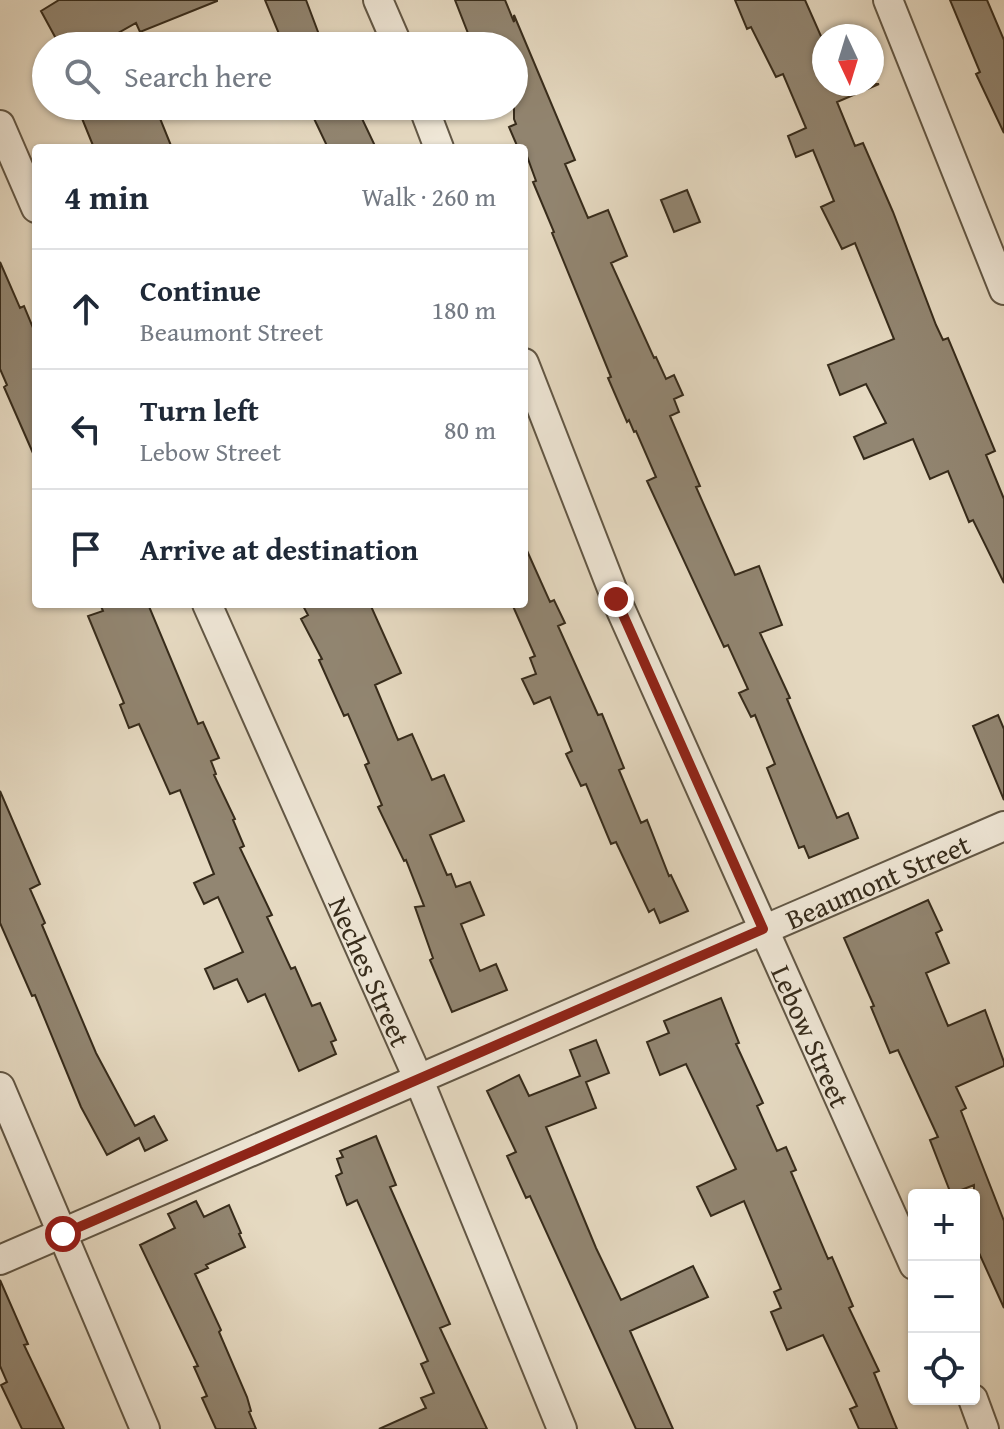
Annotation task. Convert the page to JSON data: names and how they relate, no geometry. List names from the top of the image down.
{
  "streets": {
    "street": ["Beaumont Street", "Neches Street", "Lebow Street"]
  },
  "crossings": [
    ["Beaumont Street", "Neches Street"],
    ["Beaumont Street", "Lebow Street"]
  ],
  "north": "bottom",
  "page": {
    "search": "Search here",
    "heading": ["4 min", "Walk · 260 m"],
    "list": [
      ["Continue", "Beaumont Street", "180 m"],
      ["Turn left", "Lebow Street", "80 m"],
      "Arrive at destination"
    ],
    "map_buttons": ["+", "−"]
  }
}
